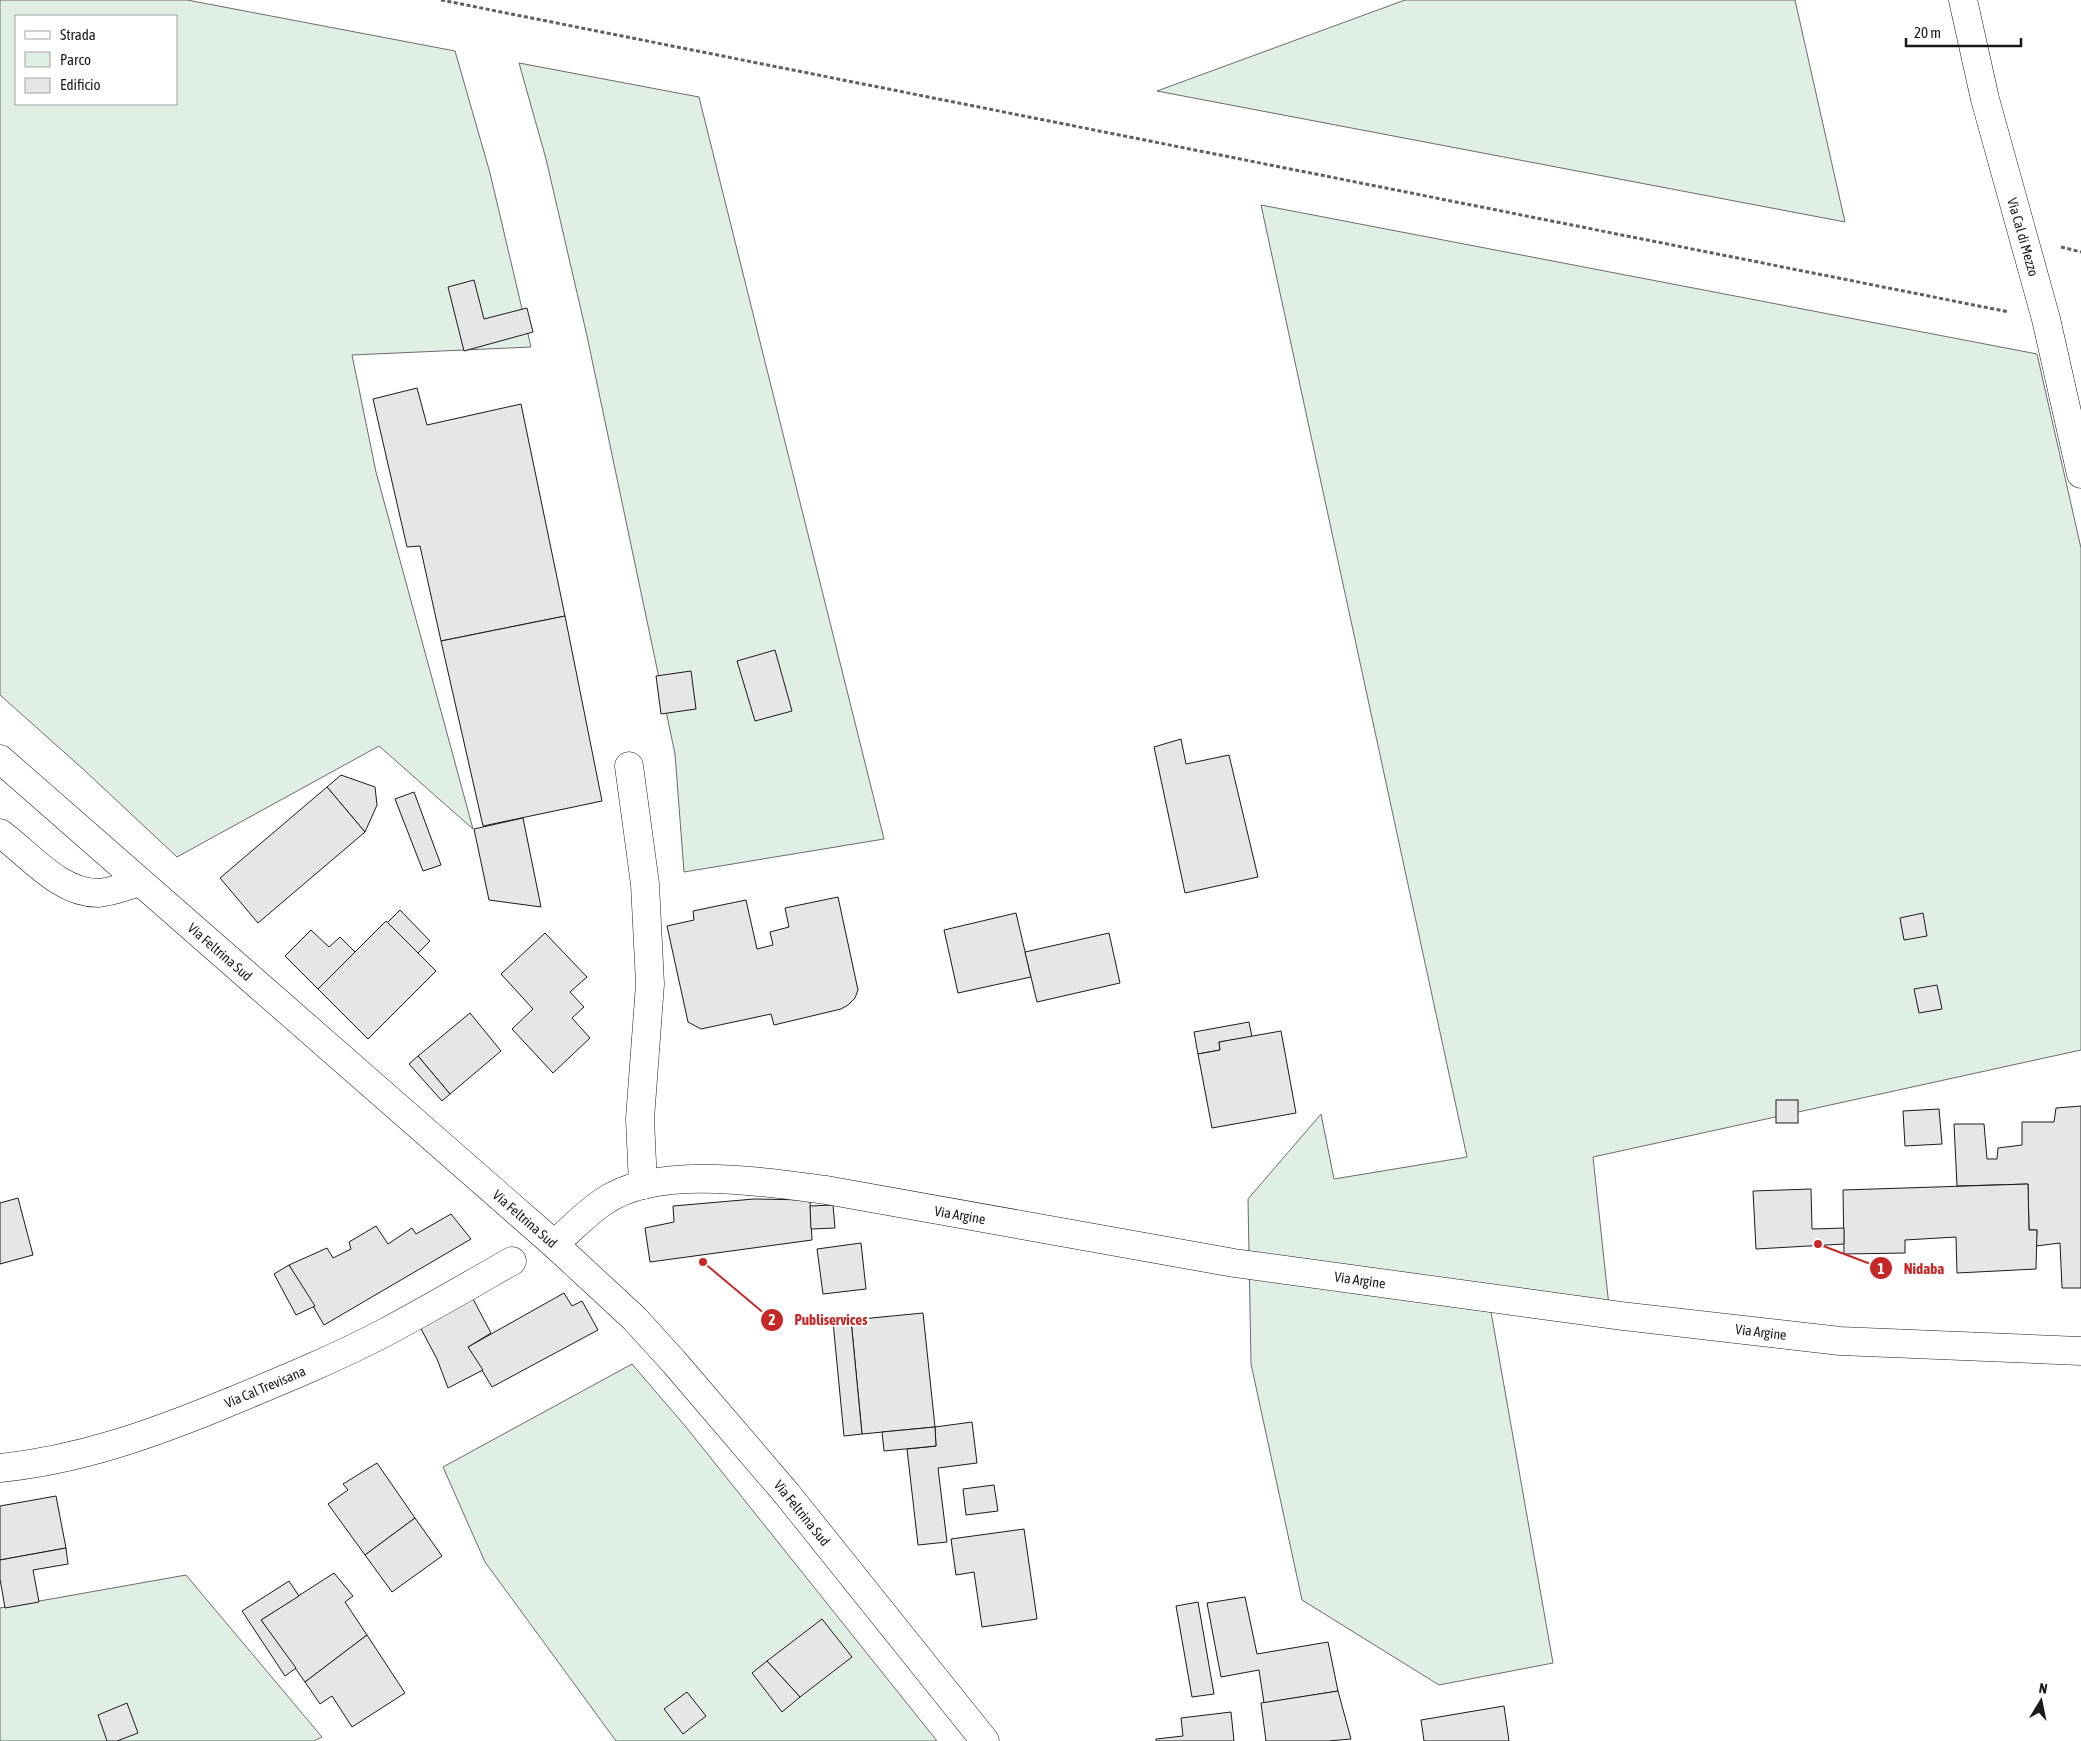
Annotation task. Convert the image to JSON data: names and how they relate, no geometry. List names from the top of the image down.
{
  "streets": {
    "street": [
      "Via Cal di Mezzo",
      "Via Feltrina Sud",
      "Via Argine",
      "Via Cal Trevisana"
    ]
  },
  "crossings": [
    ["Via Feltrina Sud", "Via Argine"]
  ],
  "places": ["Nidaba", "Publiservices"],
  "legend": ["Strada", "Parco", "Edificio"],
  "scale_bar": "20 m",
  "north": "top"
}
